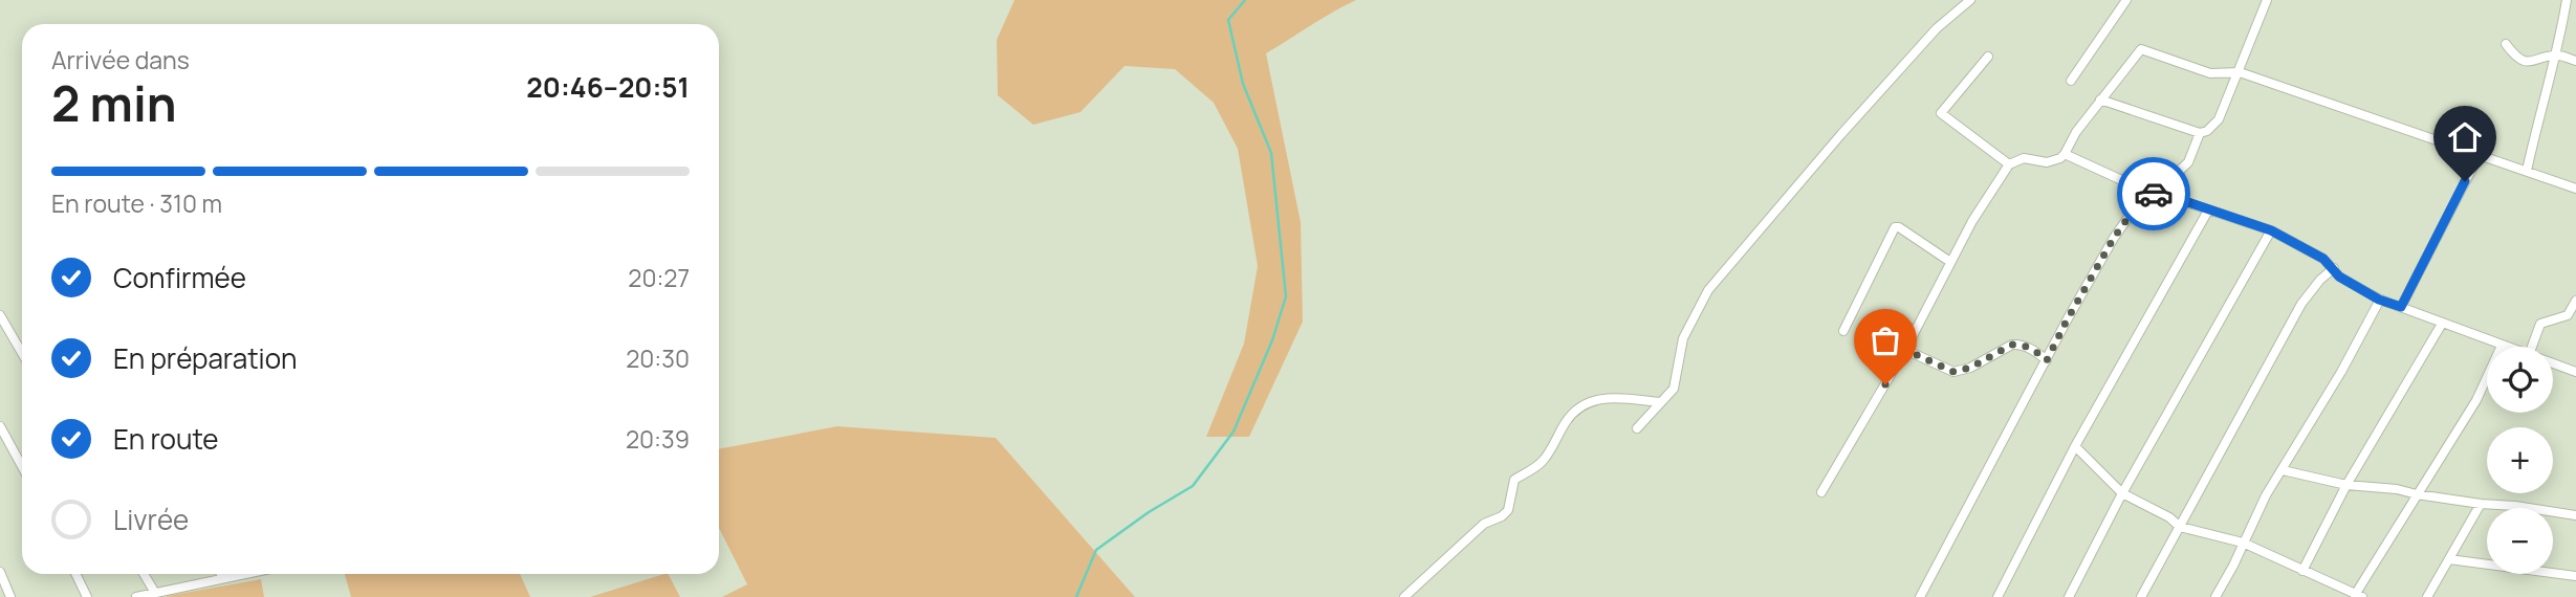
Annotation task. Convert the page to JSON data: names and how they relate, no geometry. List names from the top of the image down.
{
  "page": {
    "heading": ["2 min", "Arrivée dans", "20:46–20:51"],
    "bar": "En route · 310 m",
    "list": [
      ["Confirmée", "20:27"],
      ["En préparation", "20:30"],
      ["En route", "20:39"],
      "Livrée"
    ],
    "map_buttons": ["+", "−"]
  }
}
